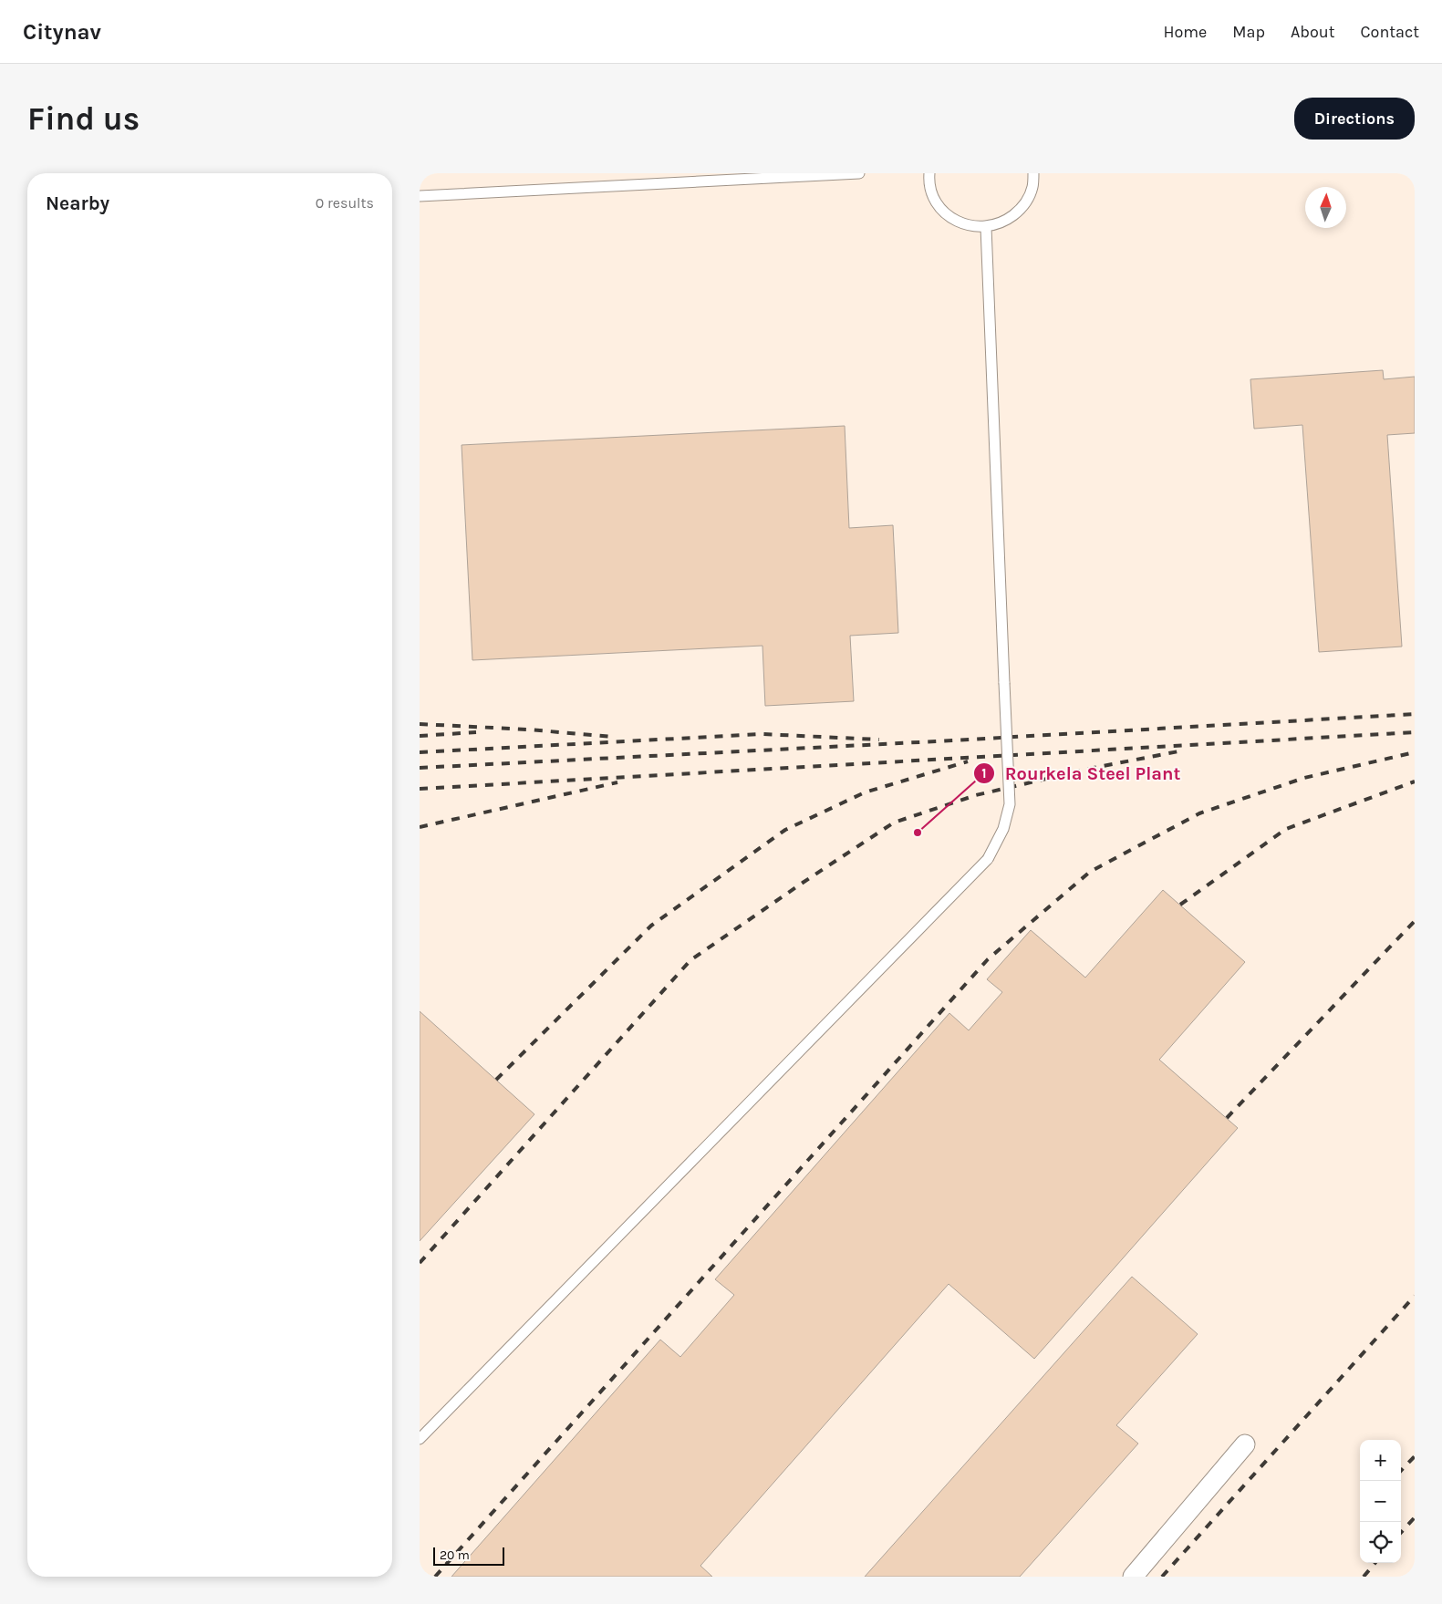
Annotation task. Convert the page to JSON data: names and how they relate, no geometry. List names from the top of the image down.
{
  "places": ["Rourkela Steel Plant"],
  "scale_bar": "20 m",
  "north": "top",
  "page": {
    "header": "Citynav",
    "nav": [
      "Home",
      "Map",
      "About",
      "Contact"
    ],
    "buttons": "Directions",
    "title": "Find us",
    "heading": ["Nearby", "0 results"],
    "map_buttons": ["+", "−"],
    "scale": "20 m"
  }
}
